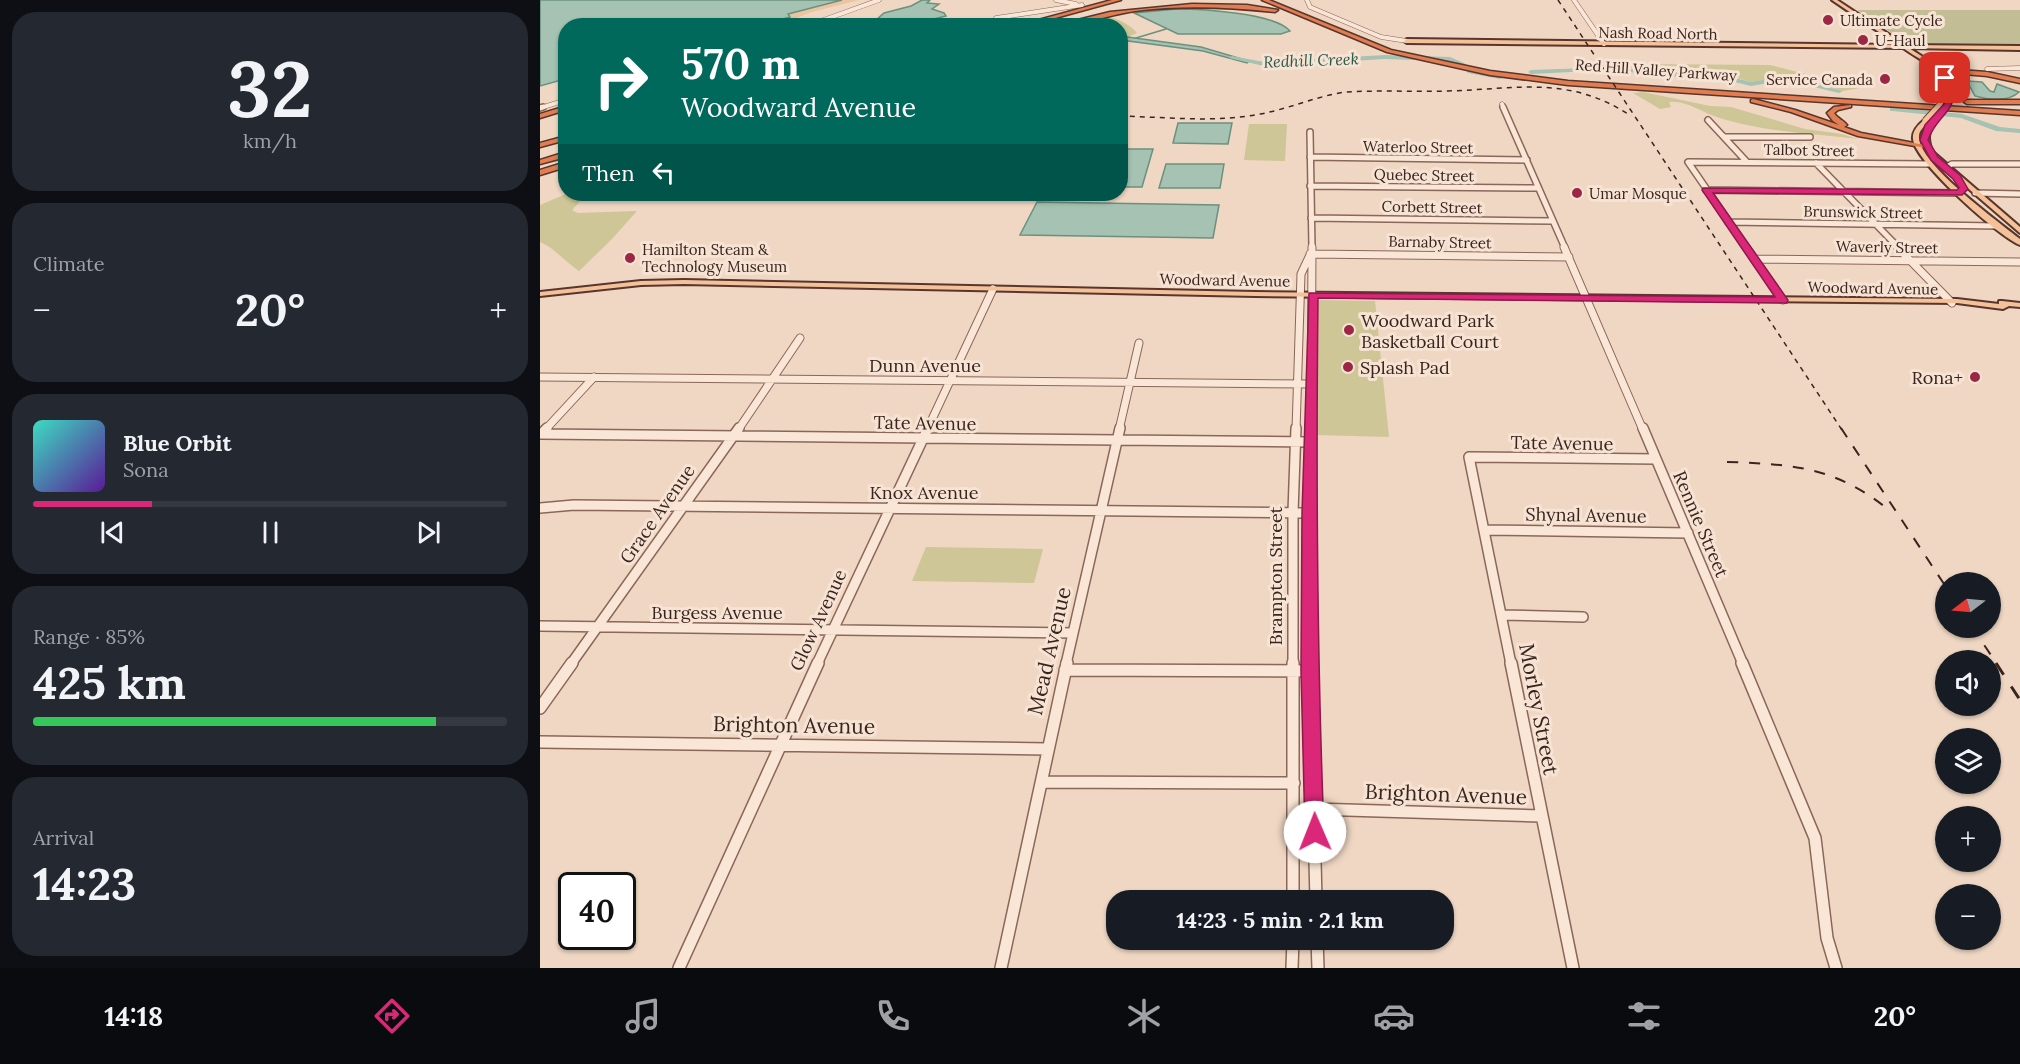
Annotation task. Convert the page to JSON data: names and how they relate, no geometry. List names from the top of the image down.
{
  "streets": {
    "highway": ["Red Hill Valley Parkway"],
    "main road": ["Nash Road North", "Woodward Avenue"],
    "street": [
      "Waterloo Street",
      "Talbot Street",
      "Quebec Street",
      "Corbett Street",
      "Brunswick Street",
      "Barnaby Street",
      "Waverly Street",
      "Dunn Avenue",
      "Tate Avenue",
      "Knox Avenue",
      "Grace Avenue",
      "Shynal Avenue",
      "Rennie Street",
      "Brampton Street",
      "Burgess Avenue",
      "Glow Avenue",
      "Mead Avenue",
      "Morley Street",
      "Brighton Avenue"
    ]
  },
  "crossings": [
    ["Waterloo Street", "Rennie Street"],
    ["Waterloo Street", "Brampton Street"],
    ["Quebec Street", "Rennie Street"],
    ["Quebec Street", "Brampton Street"],
    ["Corbett Street", "Rennie Street"],
    ["Corbett Street", "Brampton Street"],
    ["Barnaby Street", "Rennie Street"],
    ["Barnaby Street", "Brampton Street"],
    ["Woodward Avenue", "Rennie Street"],
    ["Woodward Avenue", "Brampton Street"],
    ["Woodward Avenue", "Glow Avenue"],
    ["Dunn Avenue", "Grace Avenue"],
    ["Dunn Avenue", "Brampton Street"],
    ["Dunn Avenue", "Glow Avenue"],
    ["Dunn Avenue", "Mead Avenue"],
    ["Tate Avenue", "Grace Avenue"],
    ["Tate Avenue", "Rennie Street"],
    ["Tate Avenue", "Brampton Street"],
    ["Tate Avenue", "Glow Avenue"],
    ["Tate Avenue", "Mead Avenue"],
    ["Tate Avenue", "Morley Street"],
    ["Knox Avenue", "Grace Avenue"],
    ["Knox Avenue", "Brampton Street"],
    ["Knox Avenue", "Glow Avenue"],
    ["Knox Avenue", "Mead Avenue"],
    ["Grace Avenue", "Burgess Avenue"],
    ["Shynal Avenue", "Rennie Street"],
    ["Shynal Avenue", "Morley Street"],
    ["Brampton Street", "Brighton Avenue"],
    ["Burgess Avenue", "Glow Avenue"],
    ["Burgess Avenue", "Mead Avenue"],
    ["Glow Avenue", "Brighton Avenue"],
    ["Mead Avenue", "Brighton Avenue"],
    ["Morley Street", "Brighton Avenue"]
  ],
  "water": ["Redhill Creek"],
  "places": [
    "Ultimate Cycle",
    "U-Haul",
    "Service Canada",
    "Umar Mosque",
    "Hamilton Steam & Technology Museum",
    "Woodward Park Basketball Court",
    "Splash Pad",
    "Rona+"
  ],
  "north": "left",
  "page": {
    "tile": [
      ["32", "km/h"],
      "Climate",
      ["Range · 85%", "425 km"],
      ["Arrival", "14:23"]
    ],
    "turn": ["570 m", "Woodward Avenue"],
    "then": "Then",
    "heat": ["−", "20°", "+"],
    "song": ["Blue Orbit", "Sona"],
    "map_buttons": ["+", "−"],
    "limit": "40",
    "trip": "14:23 · 5 min · 2.1 km",
    "tabs": ["14:18", "20°"]
  }
}
